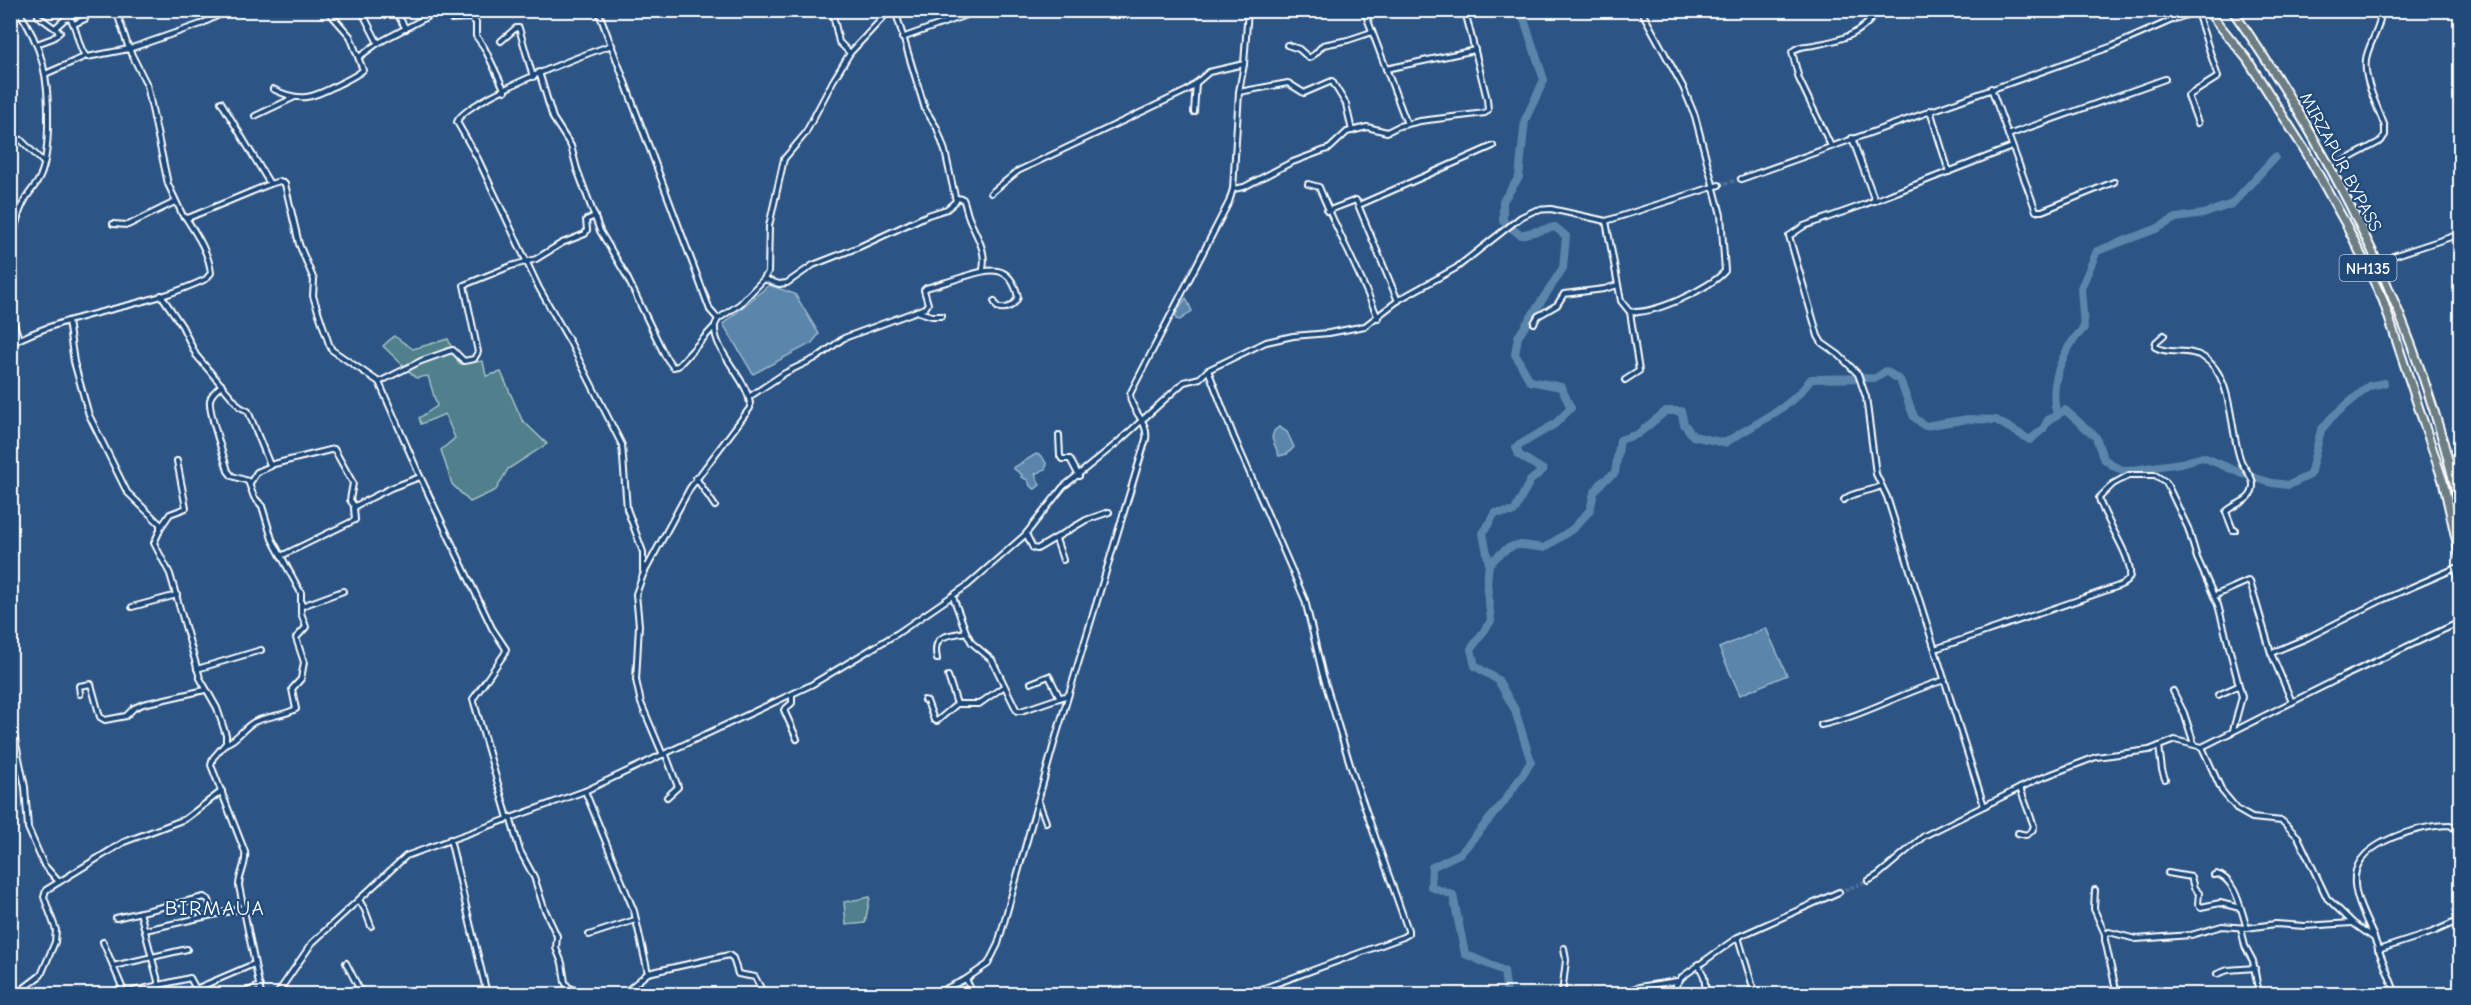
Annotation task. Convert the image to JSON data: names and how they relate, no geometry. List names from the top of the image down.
{
  "streets": {
    "highway": ["MIRZAPUR BYPASS", "NH135"]
  },
  "districts": ["BIRMAUA"]
}
